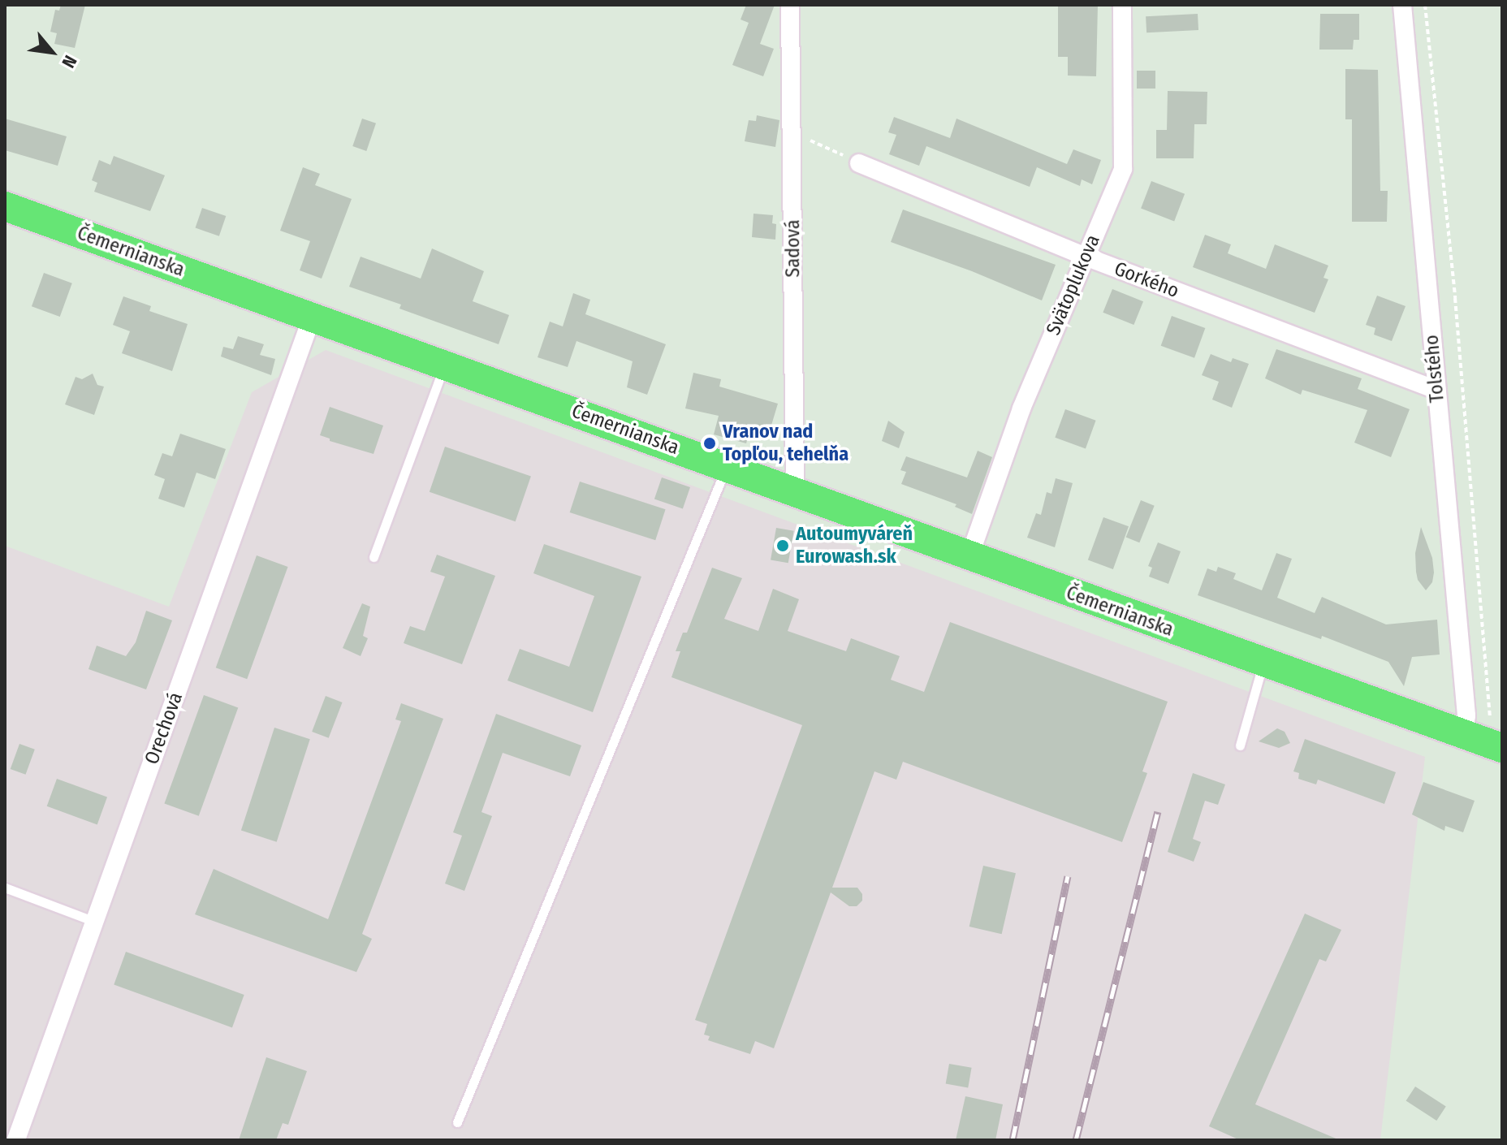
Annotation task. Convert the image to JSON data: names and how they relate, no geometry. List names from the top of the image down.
{
  "streets": {
    "main road": ["Čemernianska"],
    "street": [
      "Sadová",
      "Gorkého",
      "Svätoplukova",
      "Tolstého",
      "Orechová"
    ]
  },
  "crossings": [
    ["Sadová", "Čemernianska"],
    ["Čemernianska", "Svätoplukova"],
    ["Čemernianska", "Tolstého"],
    ["Čemernianska", "Orechová"],
    ["Gorkého", "Svätoplukova"],
    ["Gorkého", "Tolstého"]
  ],
  "places": ["Vranov nad Topľou, tehelňa", "Autoumyváreň Eurowash.sk"],
  "north": "bottom right"
}
